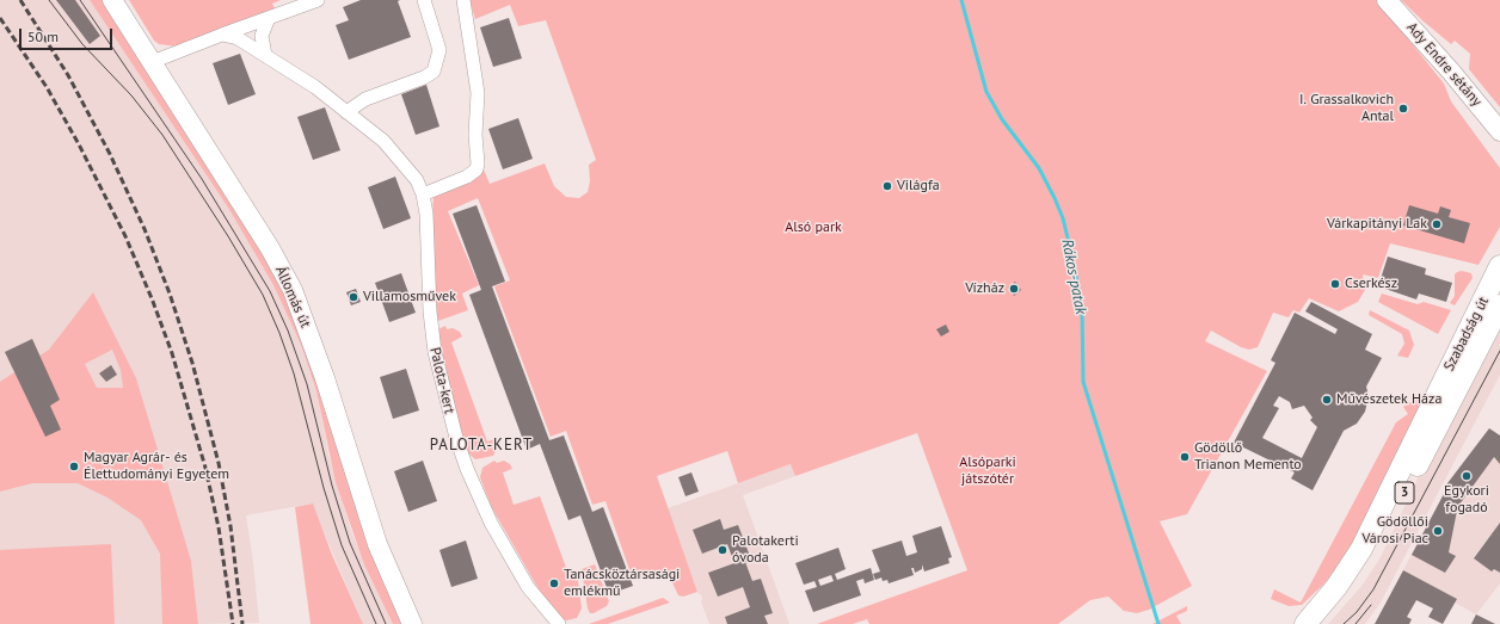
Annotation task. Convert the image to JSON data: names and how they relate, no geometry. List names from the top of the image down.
{
  "streets": {
    "main road": [
      "Ady Endre sétány",
      "Állomás út",
      "Szabadság út",
      "3"
    ],
    "street": ["Palota-kert"]
  },
  "districts": ["PALOTA-KERT"],
  "water": ["Rákos-patak"],
  "parks": ["Alsó park", "Alsóparki játszótér"],
  "places": [
    "I. Grassalkovich Antal",
    "Világfa",
    "Várkapitányi Lak",
    "Cserkész",
    "Vízház",
    "Villamosművek",
    "Művészetek Háza",
    "Gödöllő Trianon Memento",
    "Magyar Agrár- és Élettudományi Egyetem",
    "Egykori fogadó",
    "Gödöllői Városi Piac",
    "Palotakerti óvoda",
    "Tanácsköztársasági emlékmű"
  ],
  "scale_bar": "50 m"
}
